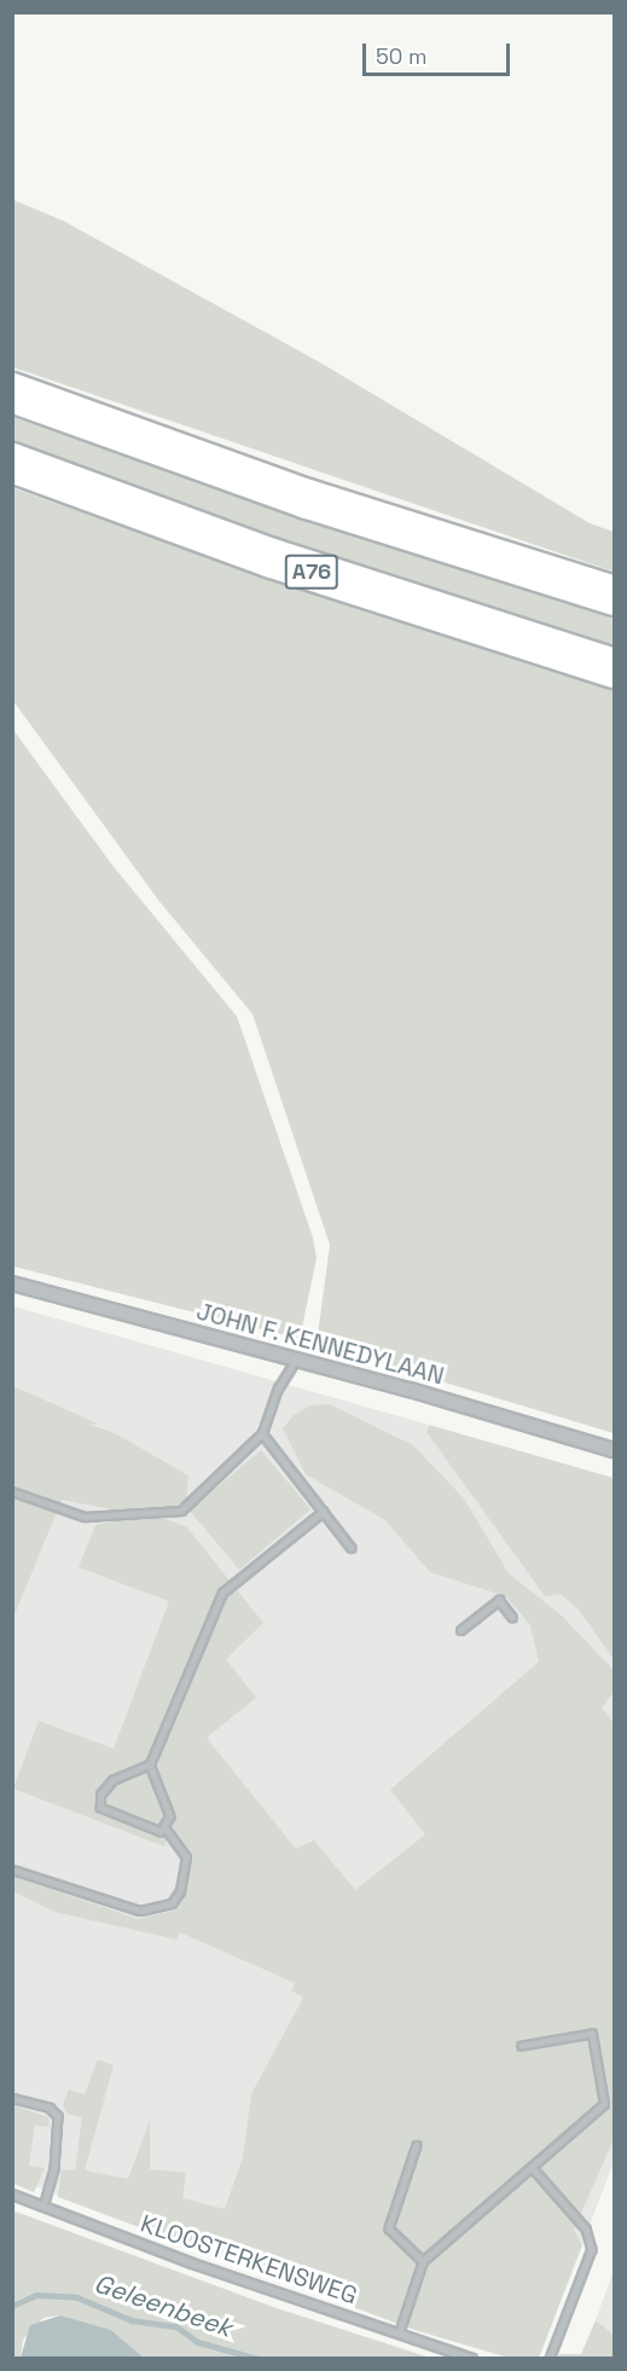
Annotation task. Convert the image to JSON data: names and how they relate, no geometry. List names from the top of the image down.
{
  "streets": {
    "highway": ["A76"],
    "street": ["JOHN F. KENNEDYLAAN", "KLOOSTERKENSWEG"]
  },
  "water": ["Geleenbeek"],
  "scale_bar": "50 m"
}
